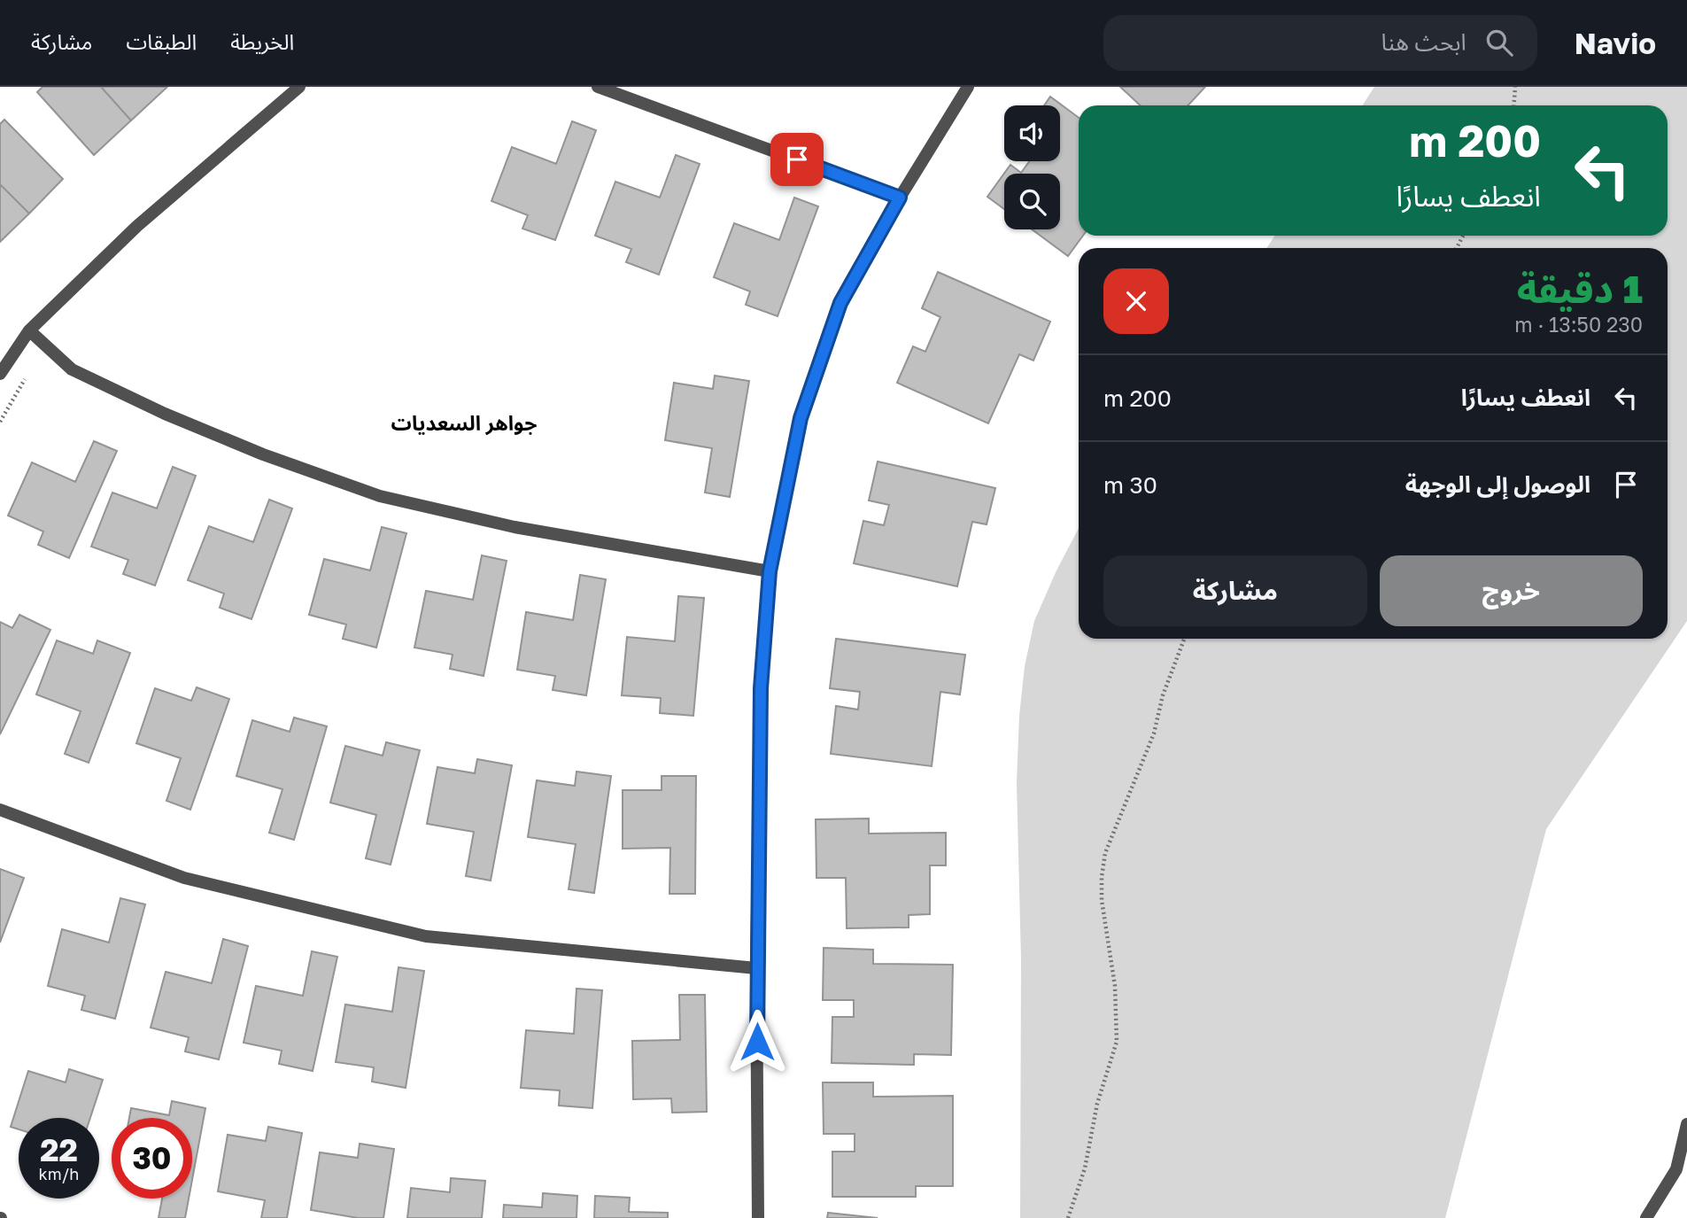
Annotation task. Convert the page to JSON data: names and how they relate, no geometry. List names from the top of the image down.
{
  "districts": ["جواهر السعديات"],
  "page": {
    "header": "Navio",
    "search": "ابحث هنا",
    "nav": ["الخريطة", "الطبقات", "مشاركة"],
    "turn": ["200 m", "انعطف يسارًا"],
    "heading": ["1 دقيقة", "230 m · 13:50"],
    "list": [
      {
        "name": "انعطف يسارًا",
        "value": "200 m"
      },
      {
        "name": "الوصول إلى الوجهة",
        "value": "30 m"
      }
    ],
    "buttons": ["خروج", "مشاركة"],
    "speed": "22 km/h",
    "limit": "30"
  }
}
